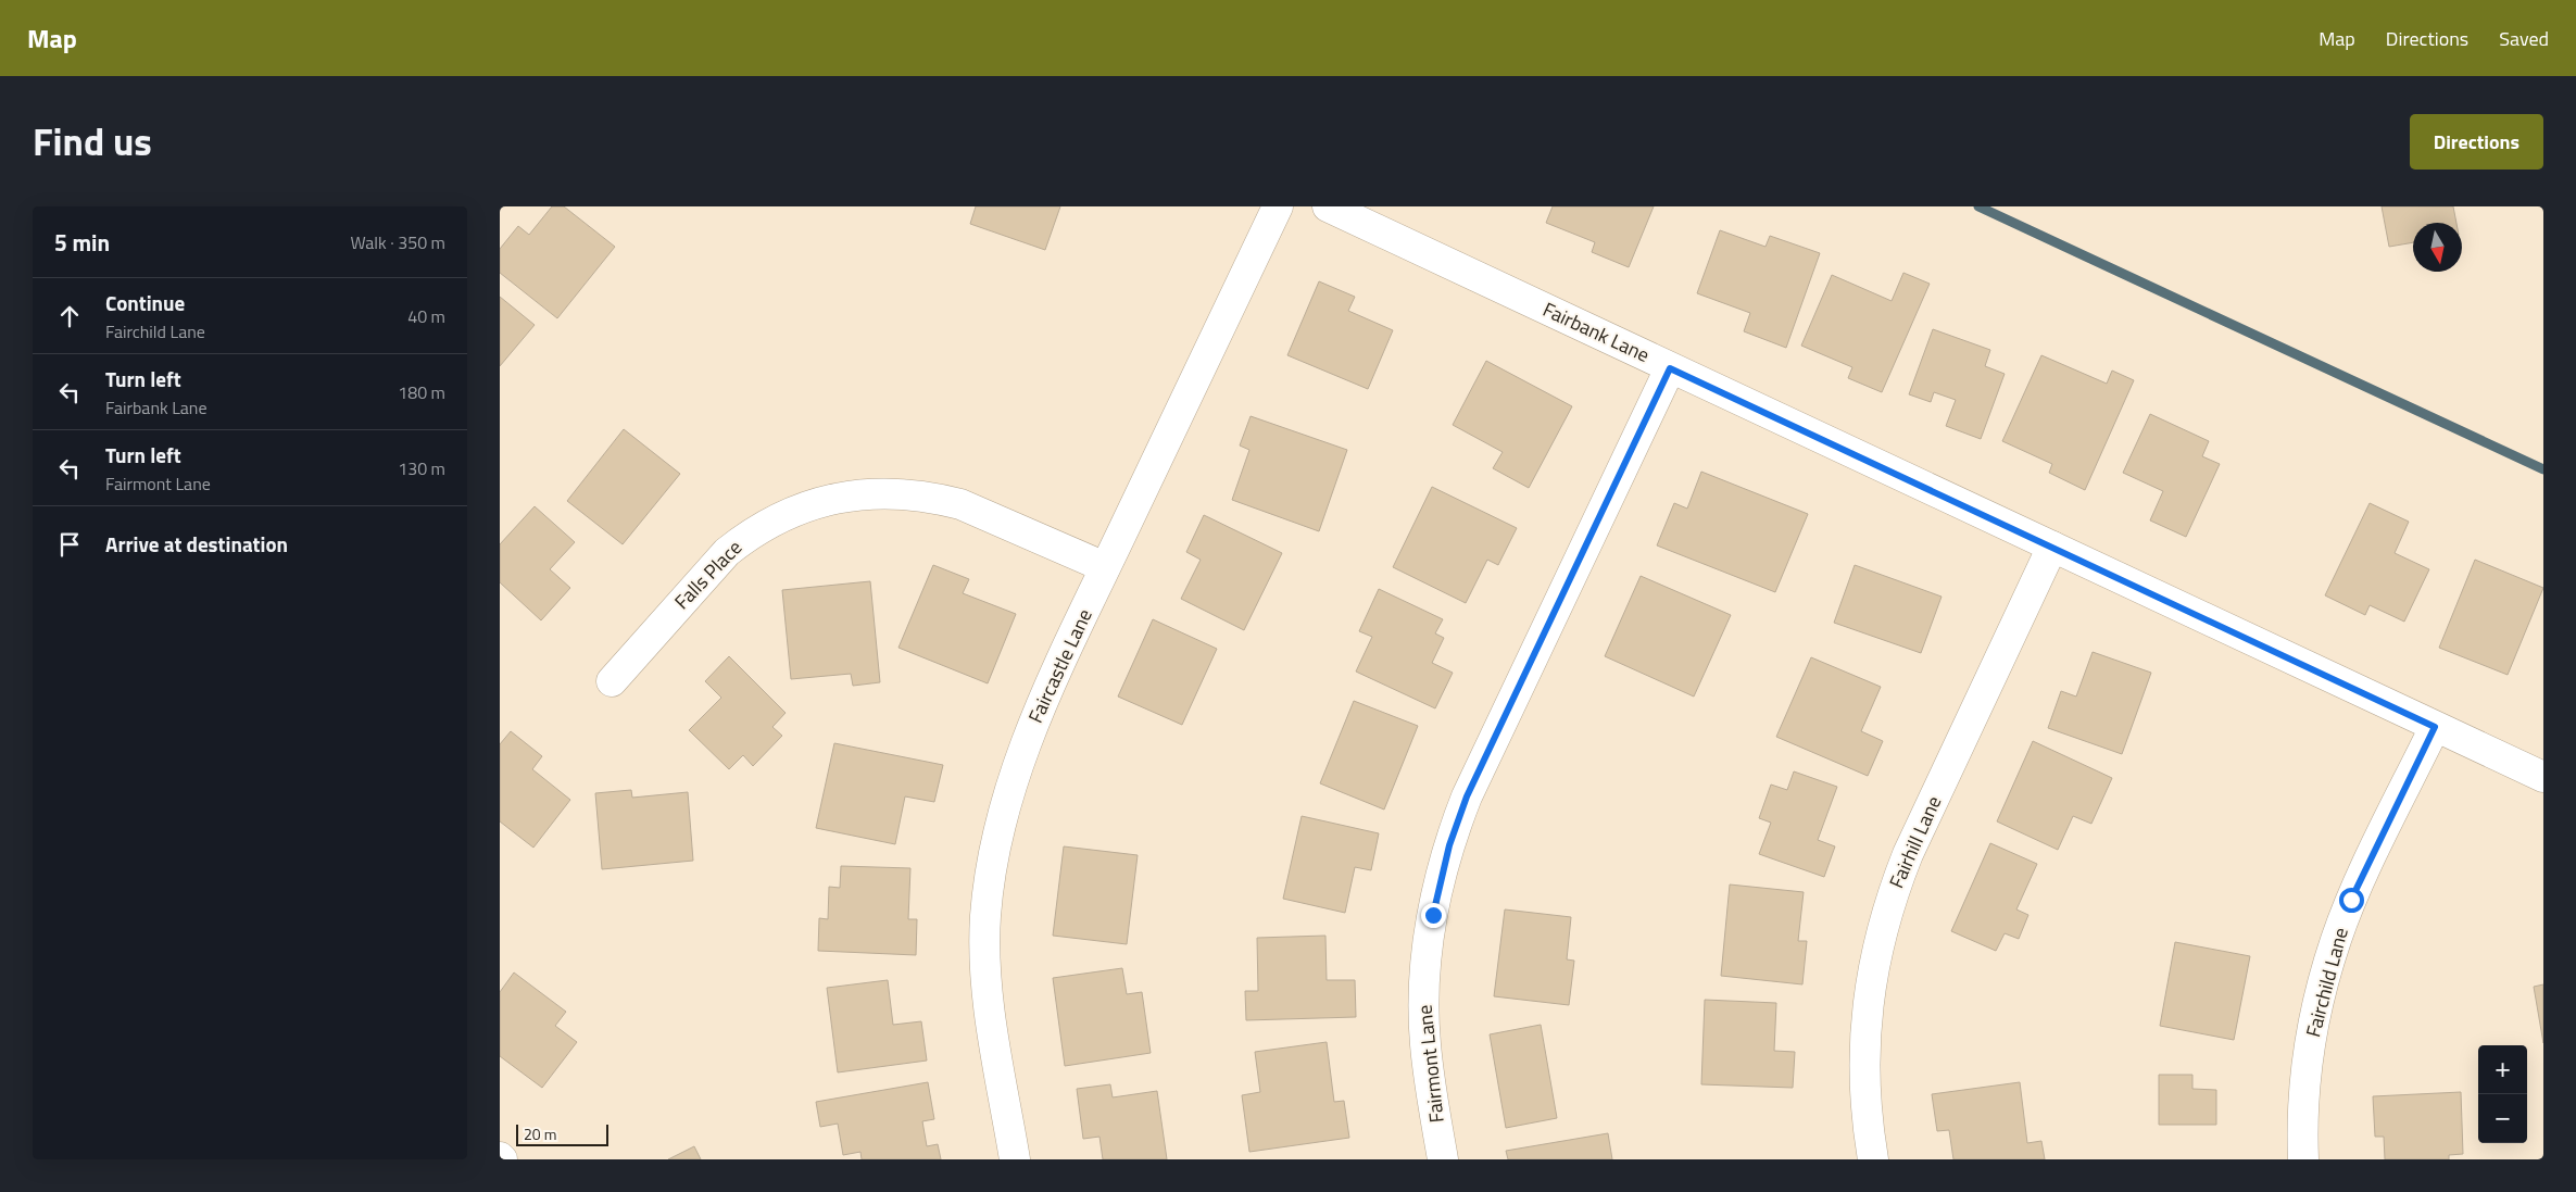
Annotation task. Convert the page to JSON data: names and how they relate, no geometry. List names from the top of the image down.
{
  "streets": {
    "street": [
      "Fairbank Lane",
      "Falls Place",
      "Faircastle Lane",
      "Fairhill Lane",
      "Fairchild Lane",
      "Fairmont Lane"
    ]
  },
  "crossings": [
    ["Fairbank Lane", "Fairhill Lane"],
    ["Fairbank Lane", "Fairchild Lane"],
    ["Fairbank Lane", "Fairmont Lane"],
    ["Falls Place", "Faircastle Lane"]
  ],
  "scale_bar": "20 m",
  "north": "bottom",
  "page": {
    "header": "Map",
    "nav": ["Map", "Directions", "Saved"],
    "title": "Find us",
    "buttons": "Directions",
    "heading": ["5 min", "Walk · 350 m"],
    "list": [
      ["Continue", "Fairchild Lane", "40 m"],
      ["Turn left", "Fairbank Lane", "180 m"],
      ["Turn left", "Fairmont Lane", "130 m"],
      "Arrive at destination"
    ],
    "map_buttons": ["+", "−"],
    "scale": "20 m"
  }
}
